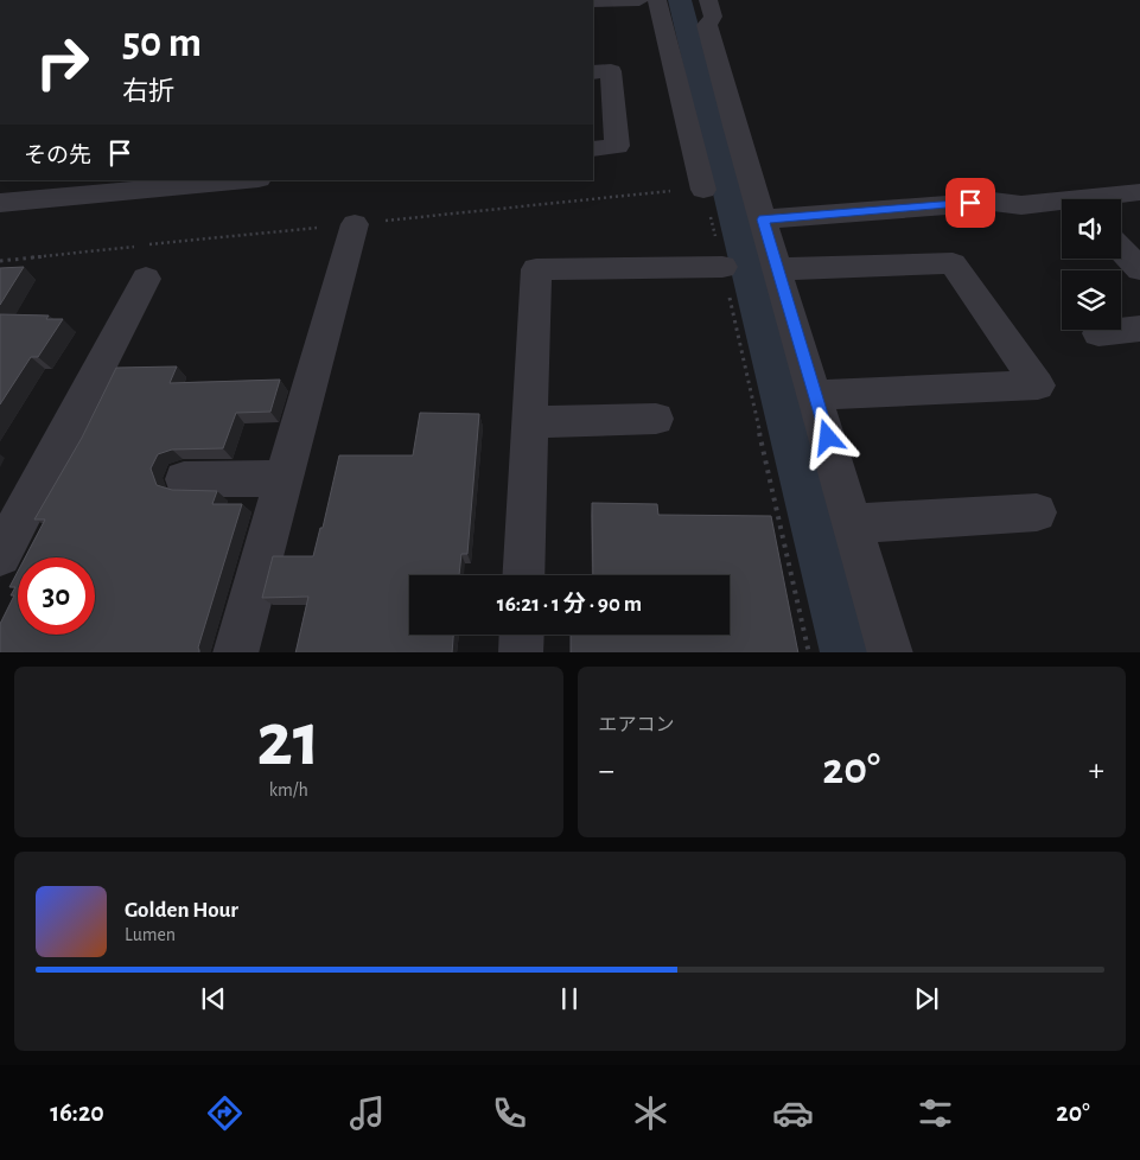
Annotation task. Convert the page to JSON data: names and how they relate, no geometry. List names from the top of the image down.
{
  "page": {
    "turn": ["50 m", "右折"],
    "then": "その先",
    "limit": "30",
    "trip": "16:21 · 1 分 · 90 m",
    "tile": [
      ["21", "km/h"],
      "エアコン"
    ],
    "heat": ["−", "20°", "+"],
    "song": ["Golden Hour", "Lumen"],
    "tabs": ["16:20", "20°"]
  }
}
